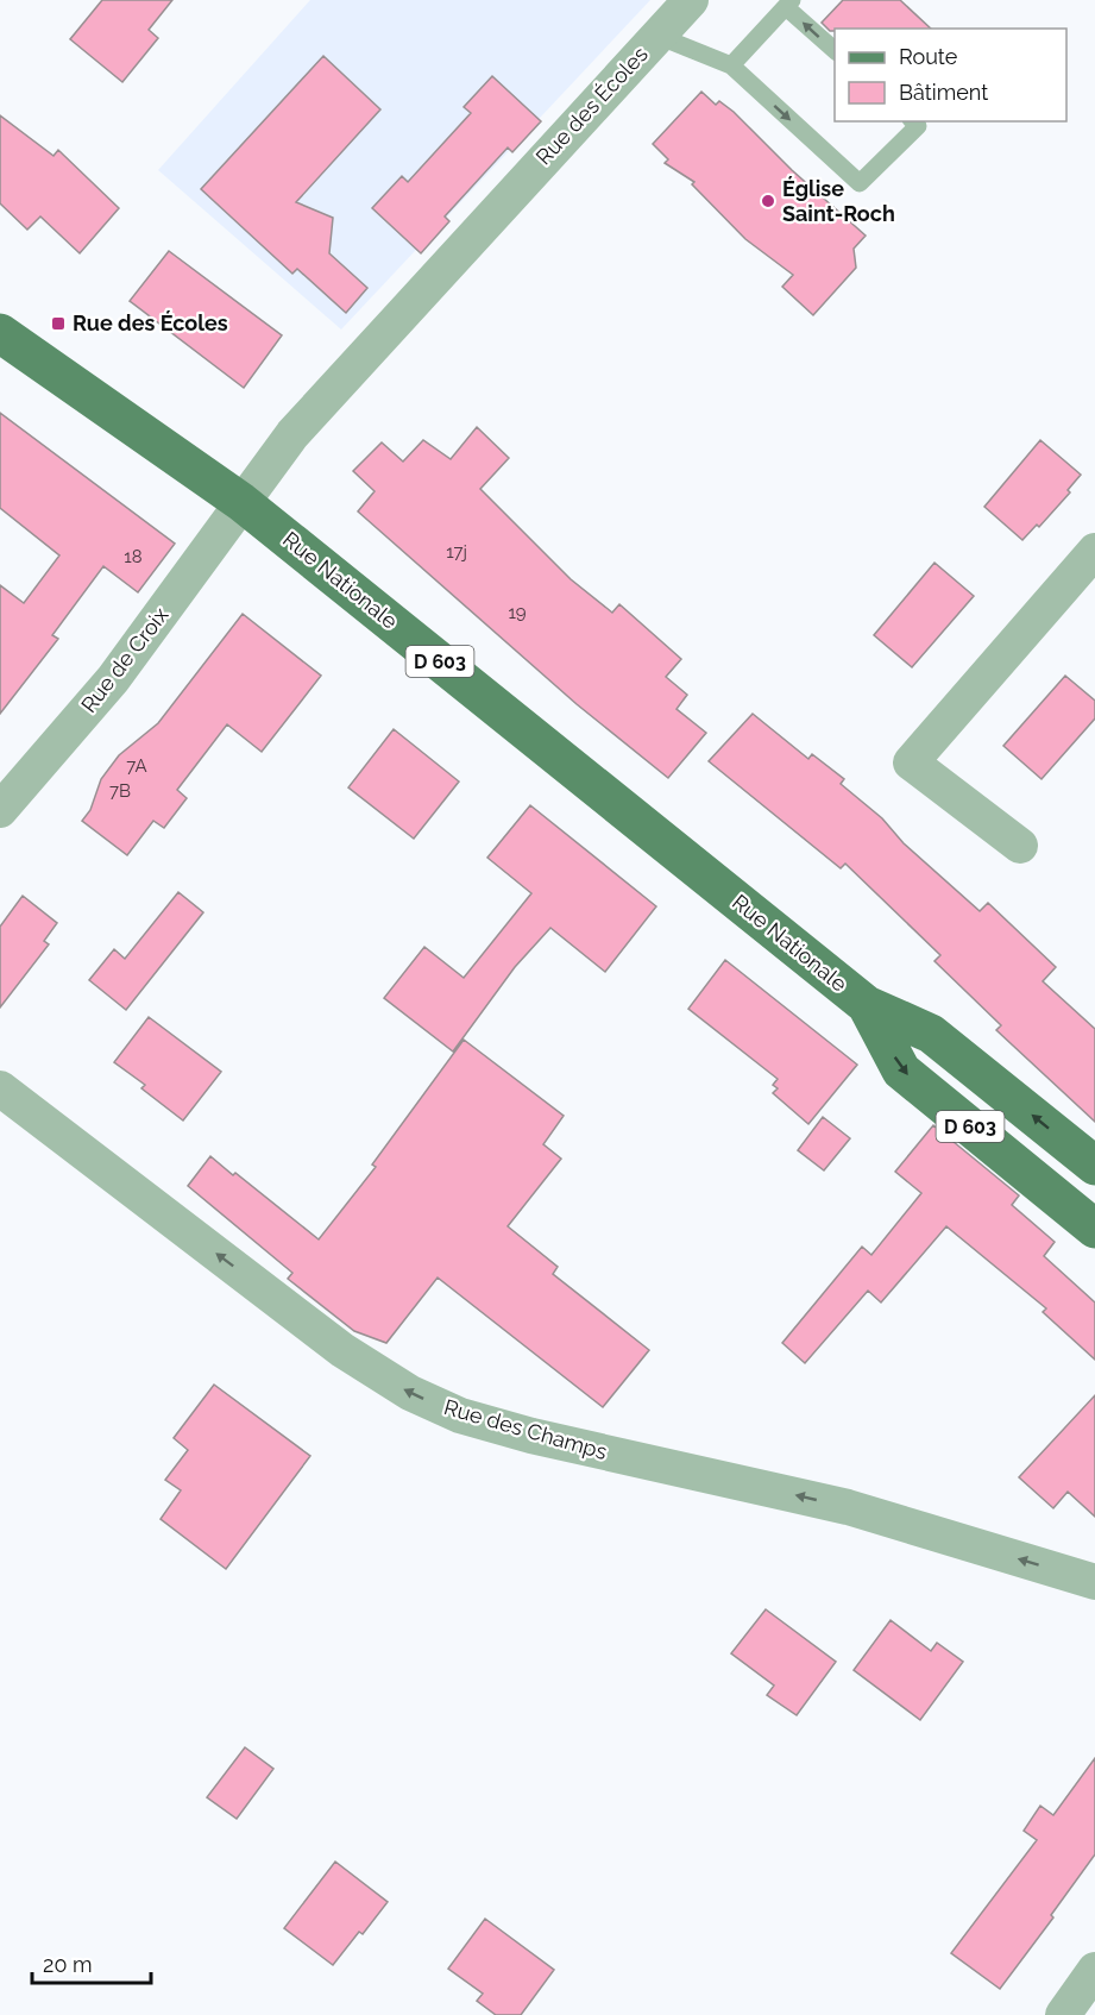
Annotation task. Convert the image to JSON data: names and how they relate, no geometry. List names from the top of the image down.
{
  "streets": {
    "main road": ["Rue Nationale", "D 603"],
    "street": ["Rue des Écoles", "Rue de Croix", "Rue des Champs"]
  },
  "crossings": [
    ["Rue des Écoles", "Rue Nationale"],
    ["Rue des Écoles", "Rue de Croix"],
    ["Rue Nationale", "Rue de Croix"]
  ],
  "one_way": ["Rue des Champs"],
  "places": {
    "other": ["Église Saint-Roch"],
    "transit": ["Rue des Écoles"]
  },
  "house_numbers": [
    "17j",
    "18",
    "19",
    "7A",
    "7B"
  ],
  "legend": ["Route", "Bâtiment"],
  "scale_bar": "20 m"
}
